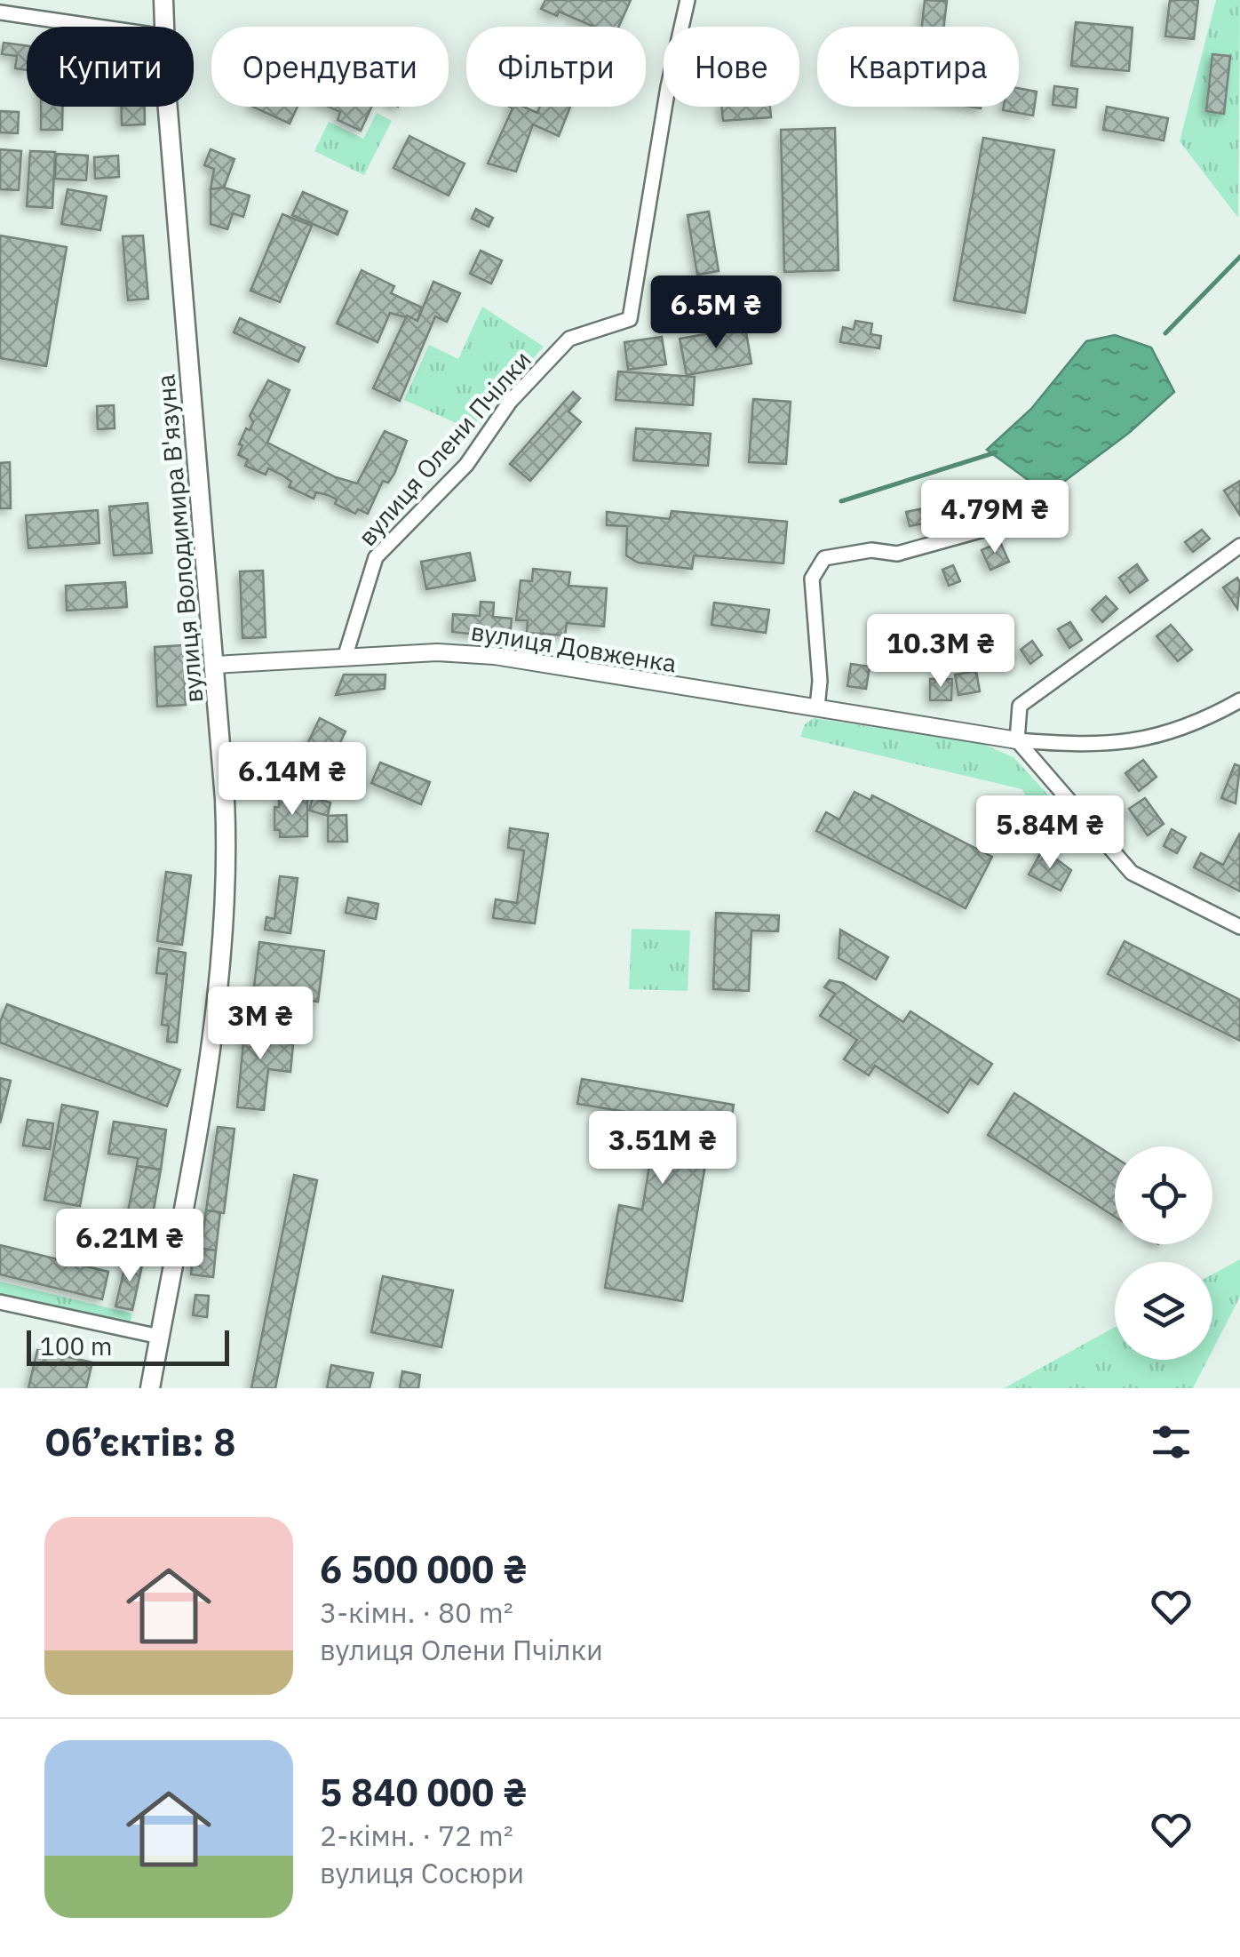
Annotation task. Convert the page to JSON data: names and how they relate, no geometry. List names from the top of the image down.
{
  "streets": {
    "main road": ["вулиця Володимира В'язуна"],
    "street": ["вулиця Олени Пчілки", "вулиця Довженка"]
  },
  "crossings": [
    ["вулиця Олени Пчілки", "вулиця Довженка"],
    ["вулиця Володимира В'язуна", "вулиця Довженка"]
  ],
  "scale_bar": "100 m",
  "page": {
    "chip": [
      "Купити",
      "Орендувати",
      "Фільтри",
      "Нове",
      "Квартира"
    ],
    "price": [
      "6.5M ₴",
      "4.79M ₴",
      "10.3M ₴",
      "6.14M ₴",
      "5.84M ₴",
      "3M ₴",
      "3.51M ₴",
      "6.21M ₴"
    ],
    "scale": "100 m",
    "heading": "Об’єктів: 8",
    "list": [
      {
        "name": "6 500 000 ₴",
        "note": "3-кімн. · 80 m² · вулиця Олени Пчілки"
      },
      {
        "name": "5 840 000 ₴",
        "note": "2-кімн. · 72 m² · вулиця Сосюри"
      }
    ]
  }
}
